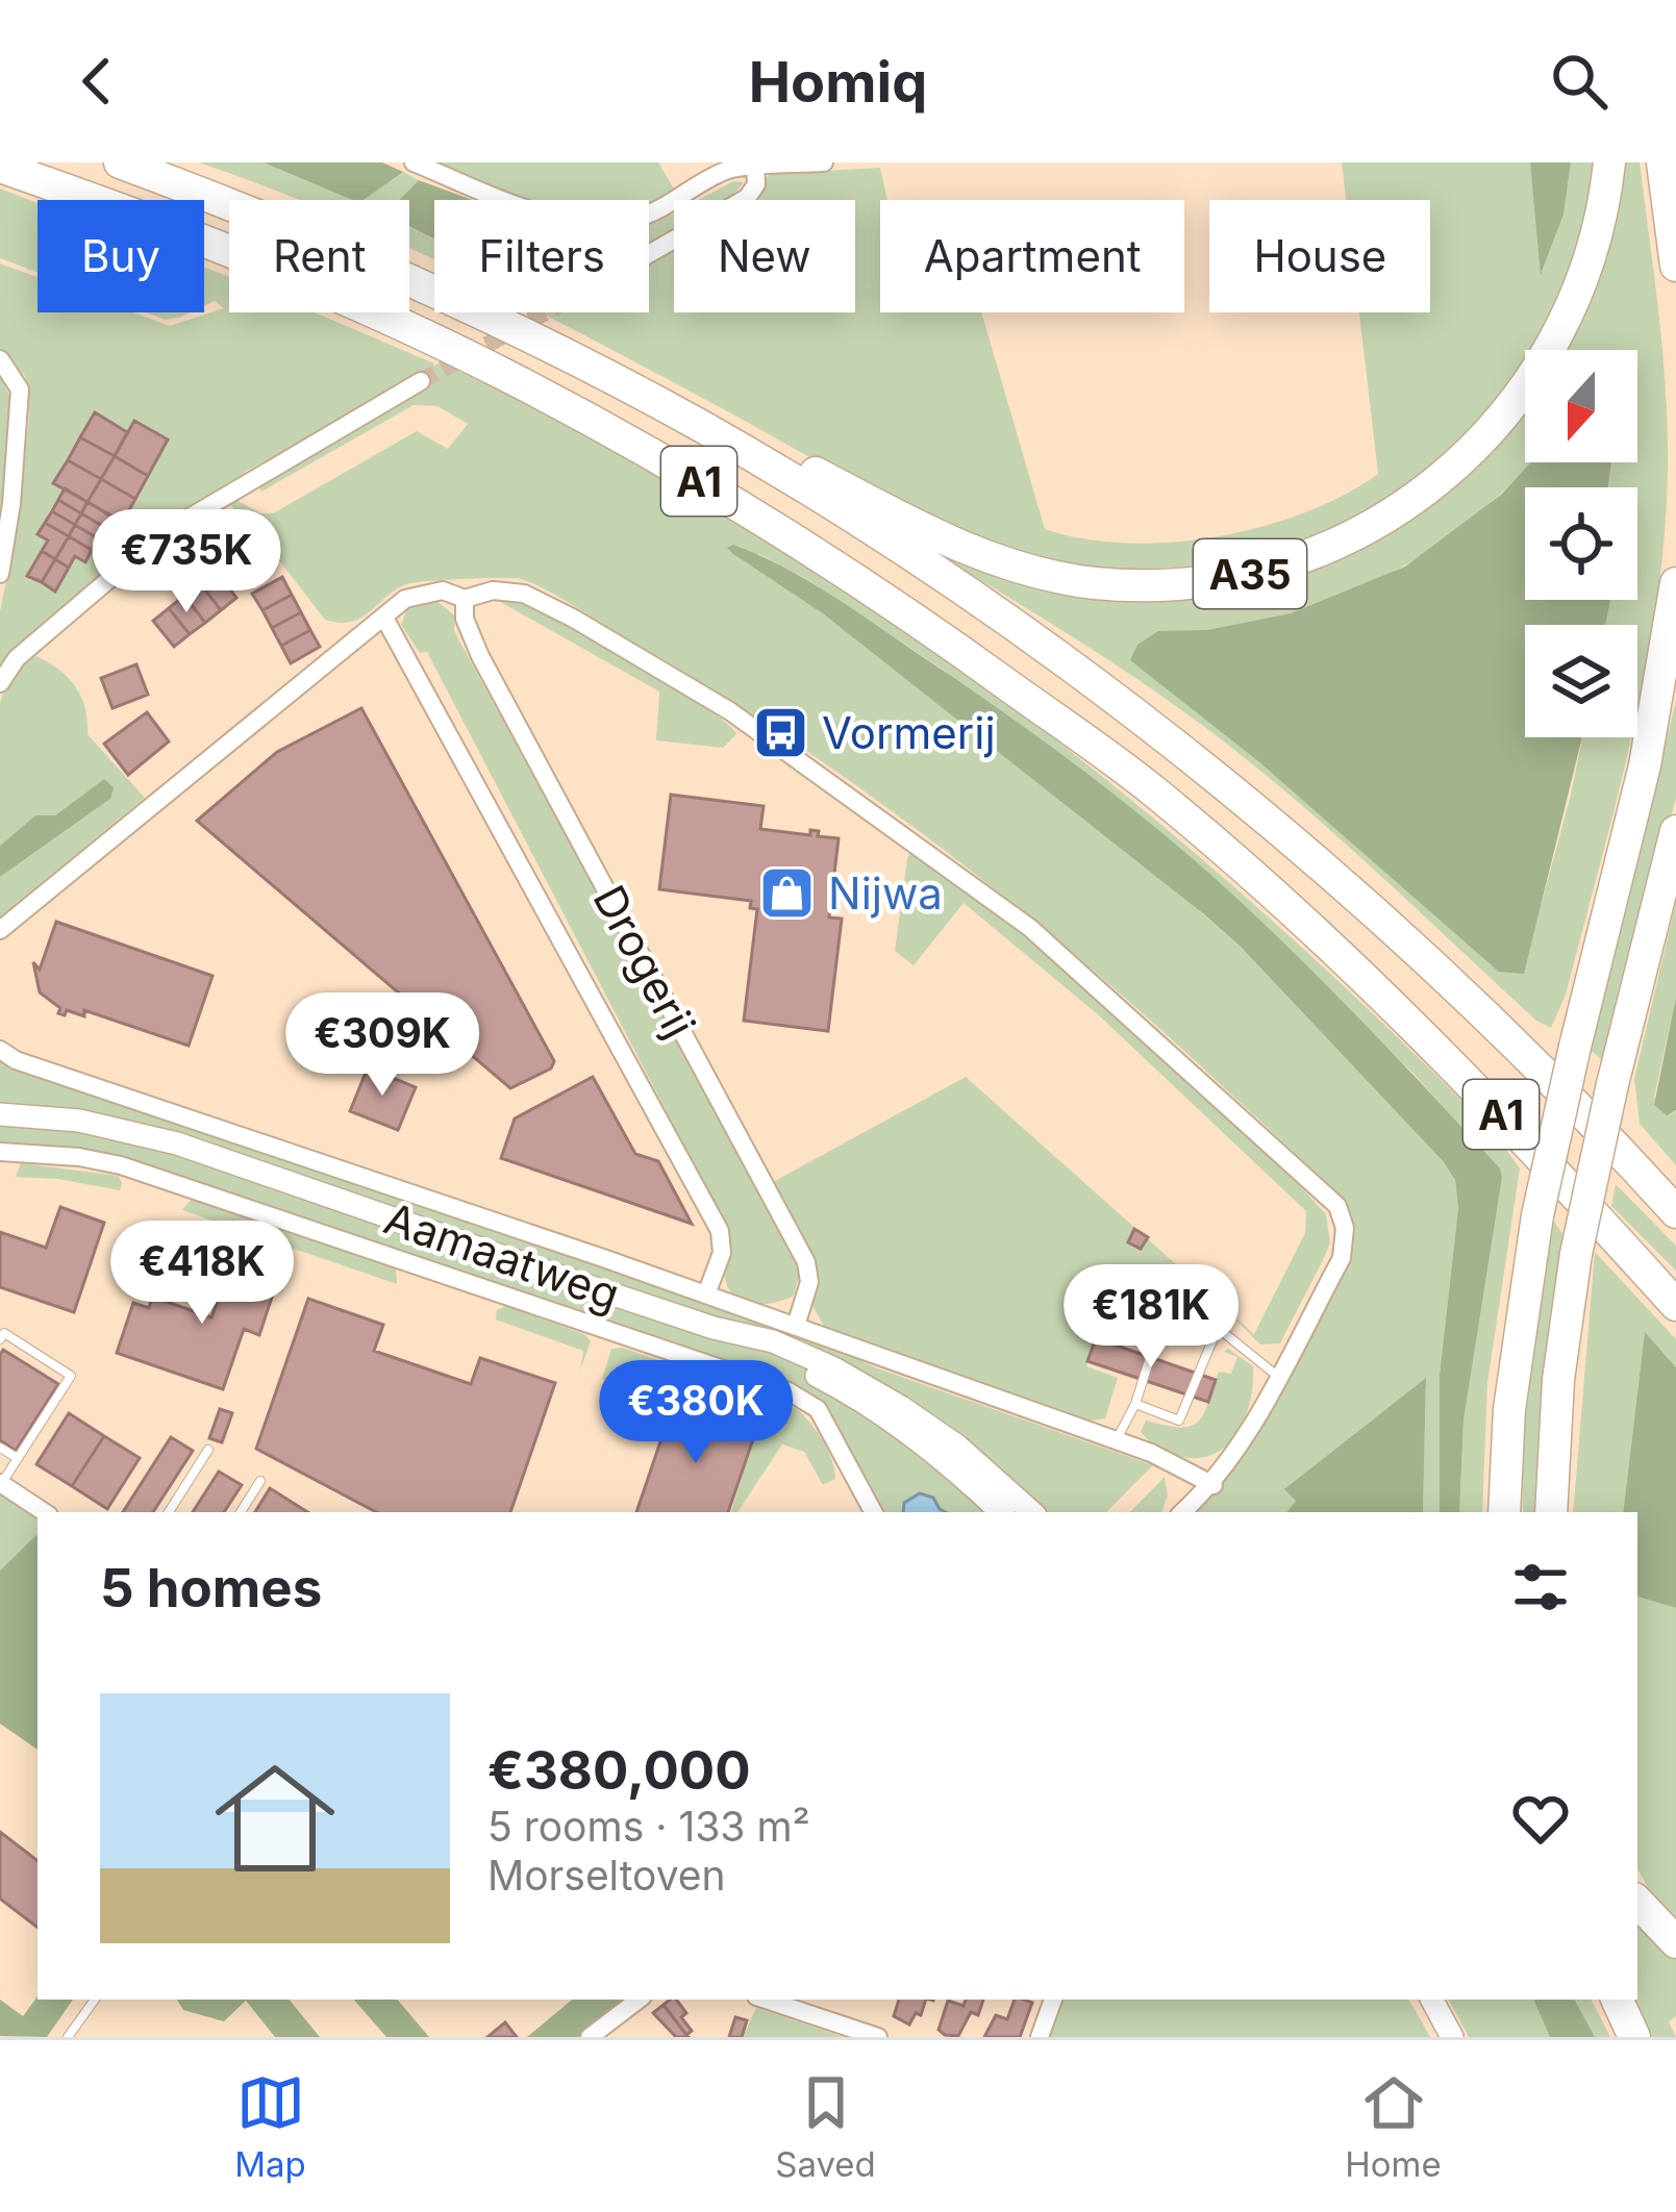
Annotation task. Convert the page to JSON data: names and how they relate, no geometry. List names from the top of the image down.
{
  "streets": {
    "highway": ["A1", "A35"],
    "main road": ["Aamaatweg"],
    "street": ["Drogerij"]
  },
  "crossings": [
    ["A1", "A35"]
  ],
  "places": {
    "bus stop": ["Vormerij"],
    "shop": ["Nijwa"]
  },
  "north": "bottom",
  "page": {
    "header": "Homiq",
    "chip": [
      "Buy",
      "Rent",
      "Filters",
      "New",
      "Apartment",
      "House"
    ],
    "price": [
      "€735K",
      "€309K",
      "€418K",
      "€181K",
      "€380K"
    ],
    "heading": "5 homes",
    "list": [
      {
        "name": "€380,000",
        "note": "5 rooms · 133 m² · Morseltoven"
      }
    ],
    "tabs": ["Map", "Saved", "Home"]
  }
}
